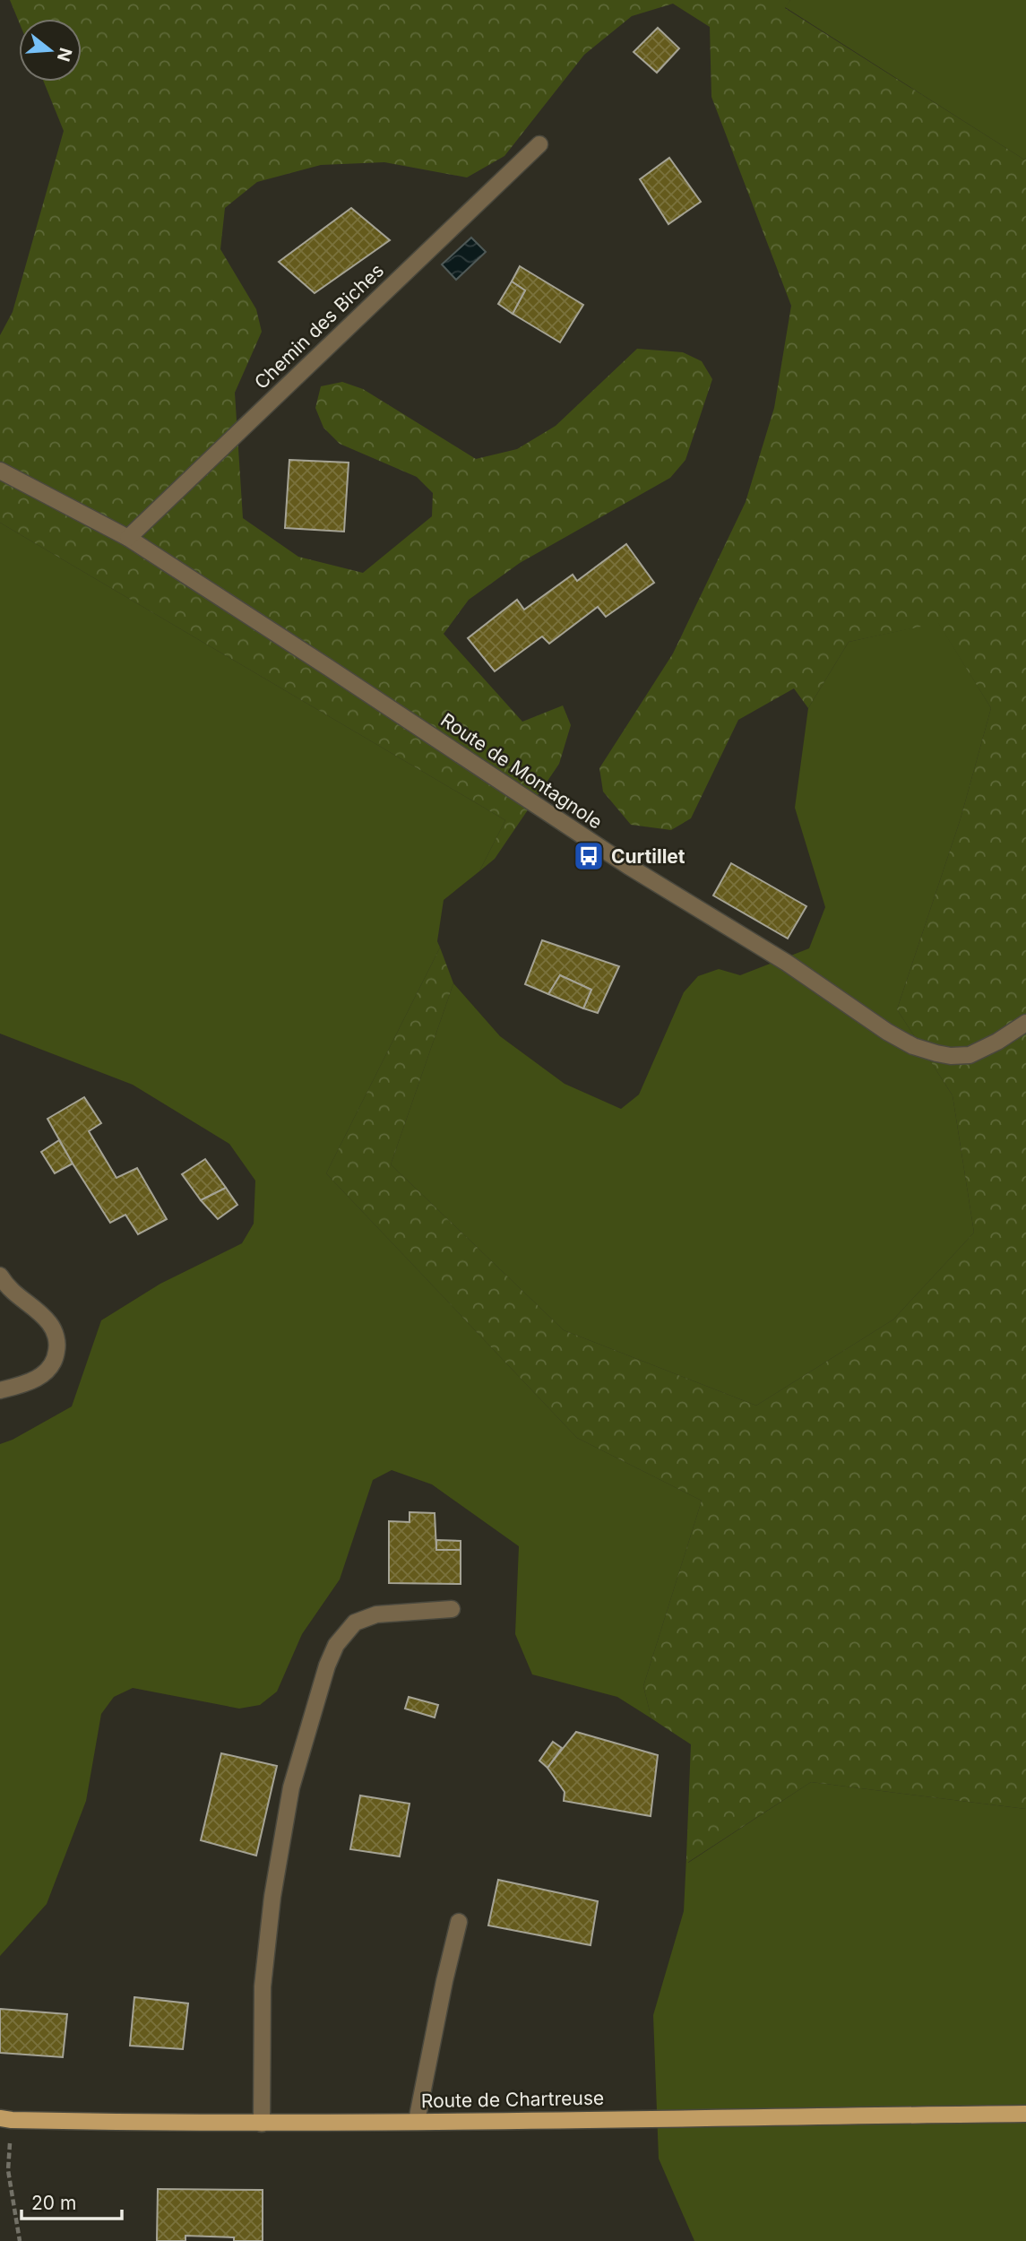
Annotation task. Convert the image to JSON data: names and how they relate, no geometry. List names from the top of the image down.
{
  "streets": {
    "main road": ["Route de Chartreuse"],
    "street": ["Chemin des Biches", "Route de Montagnole"]
  },
  "crossings": [
    ["Chemin des Biches", "Route de Montagnole"]
  ],
  "places": {
    "bus stop": ["Curtillet"]
  },
  "scale_bar": "20 m",
  "north": "right"
}
